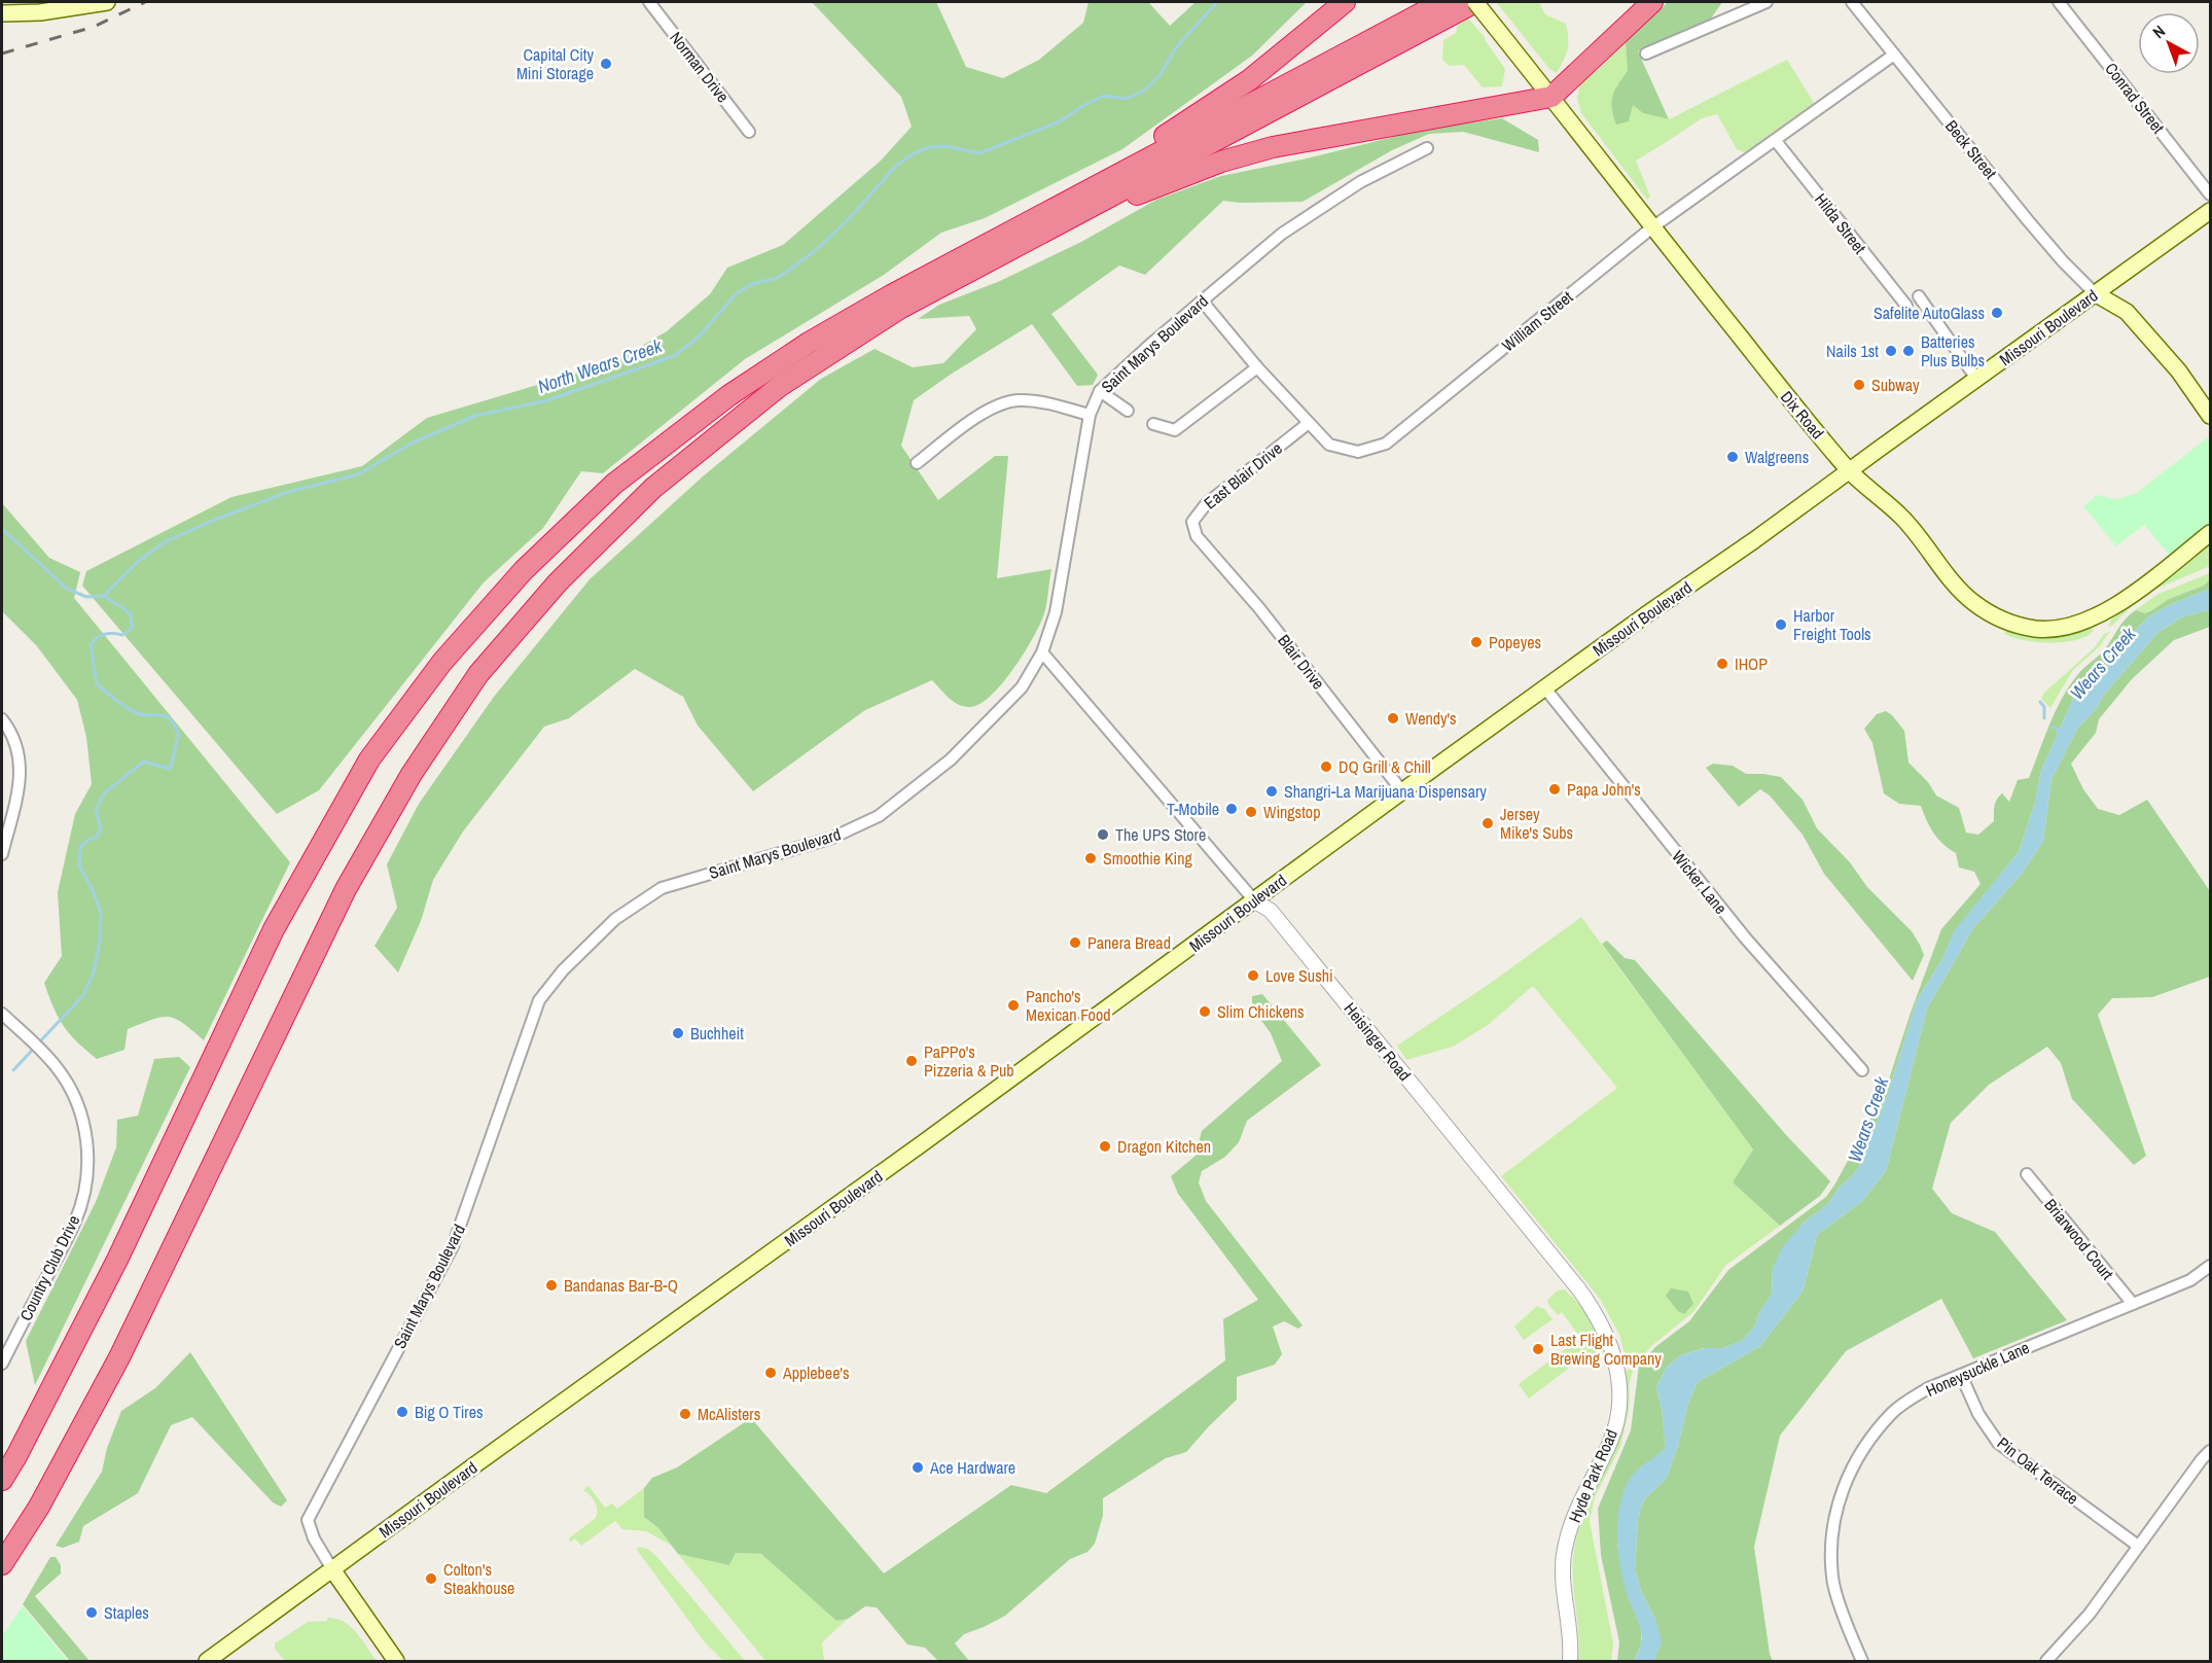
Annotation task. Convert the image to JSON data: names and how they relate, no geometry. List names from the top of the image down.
{
  "streets": {
    "main road": ["Missouri Boulevard", "Dix Road"],
    "street": [
      "Norman Drive",
      "Conrad Street",
      "Beck Street",
      "Hilda Street",
      "William Street",
      "Saint Marys Boulevard",
      "East Blair Drive",
      "Blair Drive",
      "Wicker Lane",
      "Heisinger Road",
      "Briarwood Court",
      "Country Club Drive",
      "Honeysuckle Lane",
      "Pin Oak Terrace",
      "Hyde Park Road"
    ]
  },
  "crossings": [
    ["Beck Street", "William Street"],
    ["Beck Street", "Missouri Boulevard"],
    ["Hilda Street", "William Street"],
    ["William Street", "Saint Marys Boulevard"],
    ["William Street", "Dix Road"],
    ["William Street", "East Blair Drive"],
    ["Missouri Boulevard", "Saint Marys Boulevard"],
    ["Missouri Boulevard", "Dix Road"],
    ["Missouri Boulevard", "Blair Drive"],
    ["Missouri Boulevard", "Wicker Lane"],
    ["Missouri Boulevard", "Heisinger Road"],
    ["Saint Marys Boulevard", "Heisinger Road"],
    ["East Blair Drive", "Blair Drive"],
    ["Heisinger Road", "Hyde Park Road"],
    ["Briarwood Court", "Honeysuckle Lane"],
    ["Honeysuckle Lane", "Pin Oak Terrace"]
  ],
  "water": ["North Wears Creek", "Wears Creek"],
  "places": [
    "Capital City Mini Storage",
    "Safelite AutoGlass",
    "Nails 1st",
    "Batteries Plus Bulbs",
    "Subway",
    "Walgreens",
    "Harbor Freight Tools",
    "Popeyes",
    "IHOP",
    "Wendy's",
    "DQ Grill & Chill",
    "Papa John's",
    "Shangri-La Marijuana Dispensary",
    "T-Mobile",
    "Wingstop",
    "Jersey Mike's Subs",
    "The UPS Store",
    "Smoothie King",
    "Panera Bread",
    "Love Sushi",
    "Pancho's Mexican Food",
    "Slim Chickens",
    "Buchheit",
    "PaPPo's Pizzeria & Pub",
    "Dragon Kitchen",
    "Bandanas Bar-B-Q",
    "Last Flight Brewing Company",
    "Applebee's",
    "Big O Tires",
    "McAlisters",
    "Ace Hardware",
    "Colton's Steakhouse",
    "Staples"
  ],
  "north": "top left"
}
